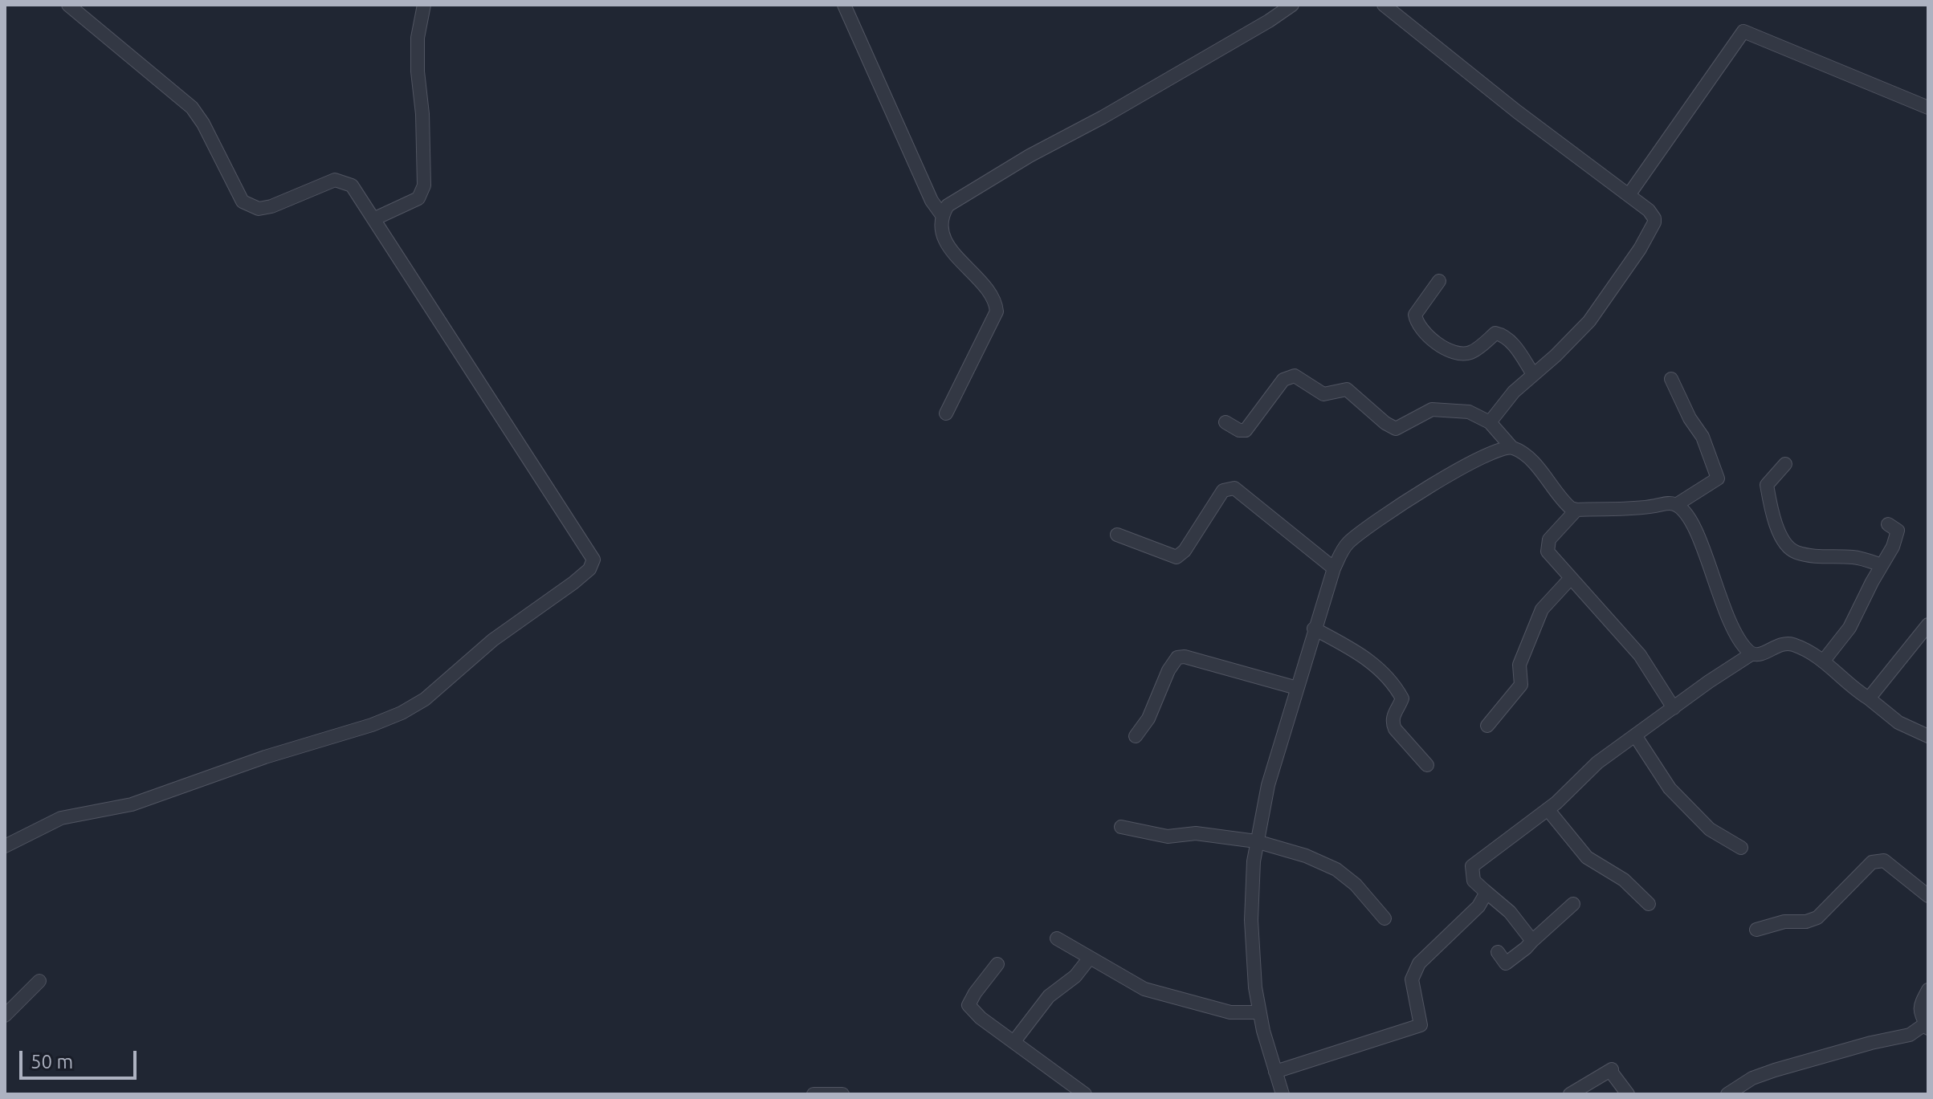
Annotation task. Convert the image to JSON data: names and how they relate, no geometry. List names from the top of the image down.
{
  "scale_bar": "50 m"
}
